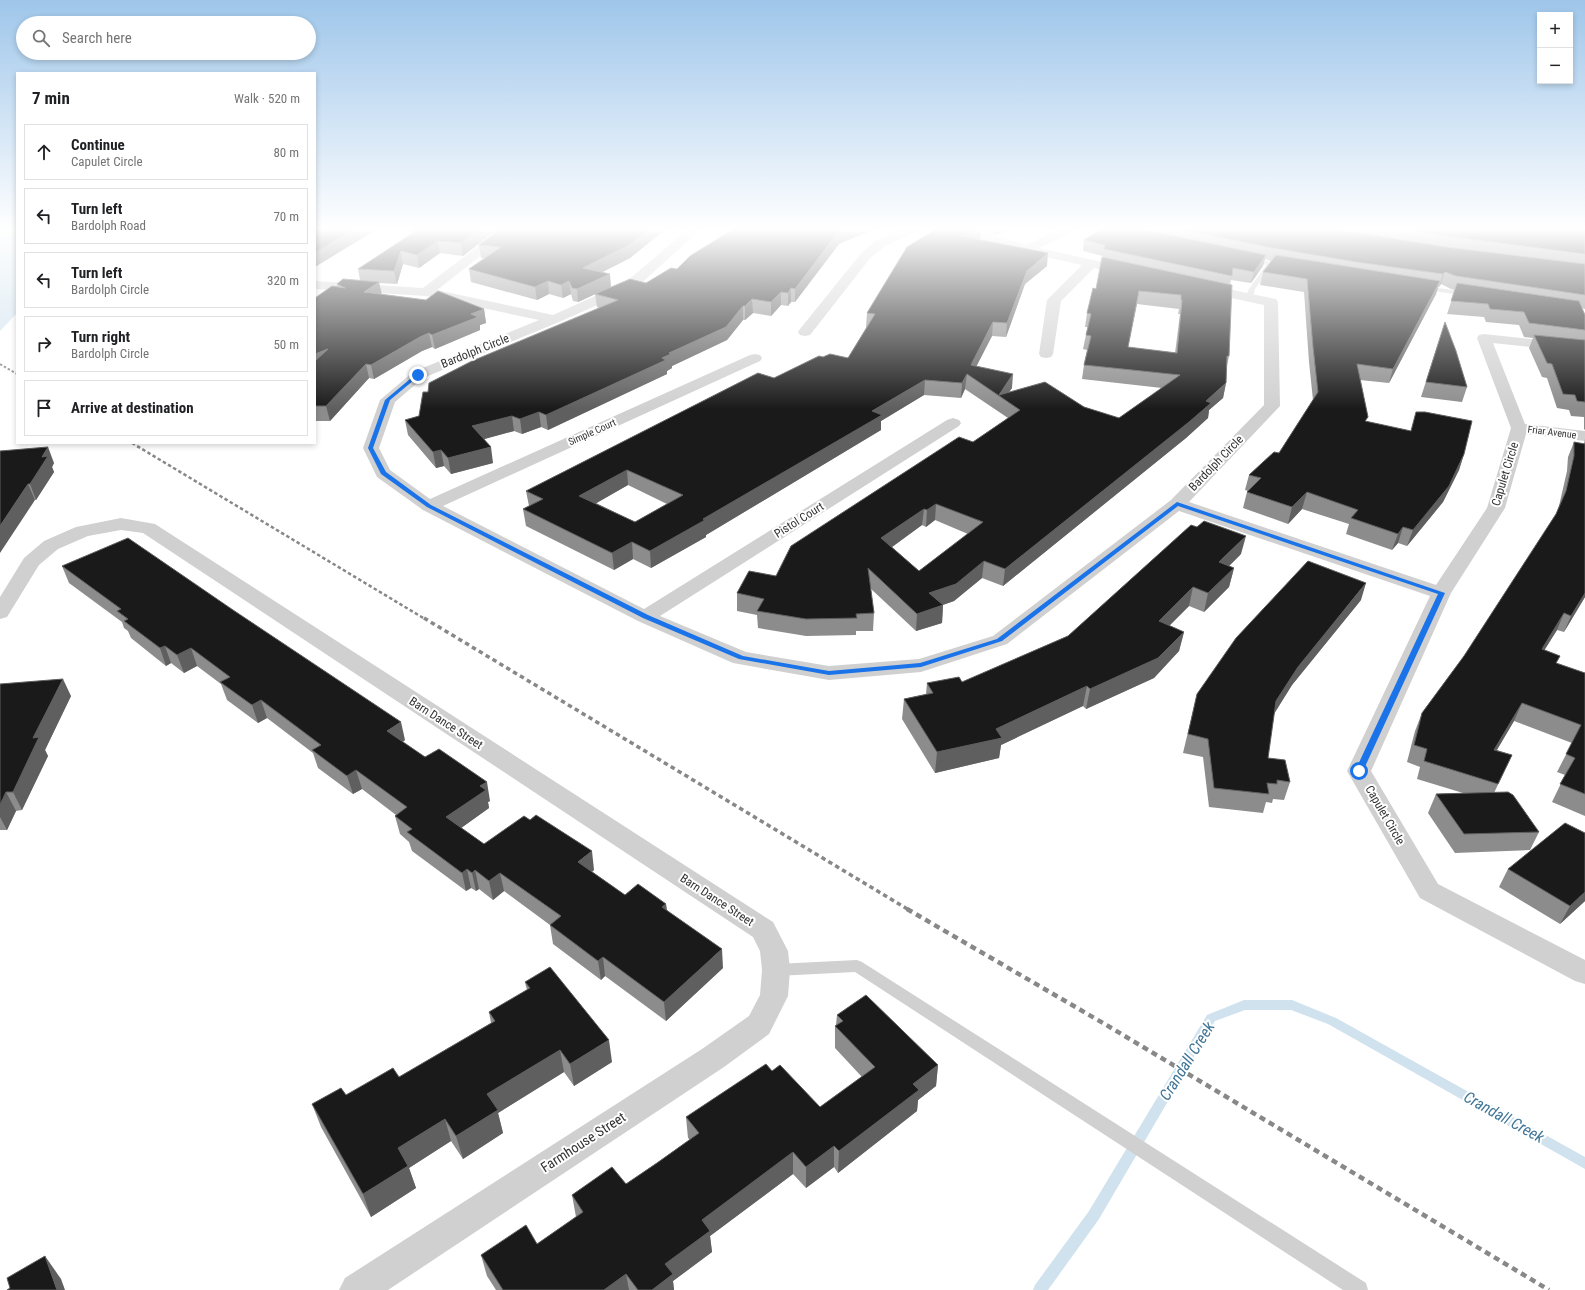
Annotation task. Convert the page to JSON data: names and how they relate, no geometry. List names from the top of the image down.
{
  "streets": {
    "street": [
      "Bardolph Circle",
      "Simple Court",
      "Friar Avenue",
      "Capulet Circle",
      "Pistol Court",
      "Barn Dance Street",
      "Farmhouse Street"
    ]
  },
  "crossings": [
    ["Bardolph Circle", "Simple Court"],
    ["Bardolph Circle", "Pistol Court"],
    ["Friar Avenue", "Capulet Circle"],
    ["Barn Dance Street", "Farmhouse Street"]
  ],
  "water": ["Crandall Creek"],
  "page": {
    "map_buttons": ["+", "−"],
    "search": "Search here",
    "heading": ["7 min", "Walk · 520 m"],
    "list": [
      ["Continue", "Capulet Circle", "80 m"],
      ["Turn left", "Bardolph Road", "70 m"],
      ["Turn left", "Bardolph Circle", "320 m"],
      ["Turn right", "Bardolph Circle", "50 m"],
      "Arrive at destination"
    ]
  }
}
